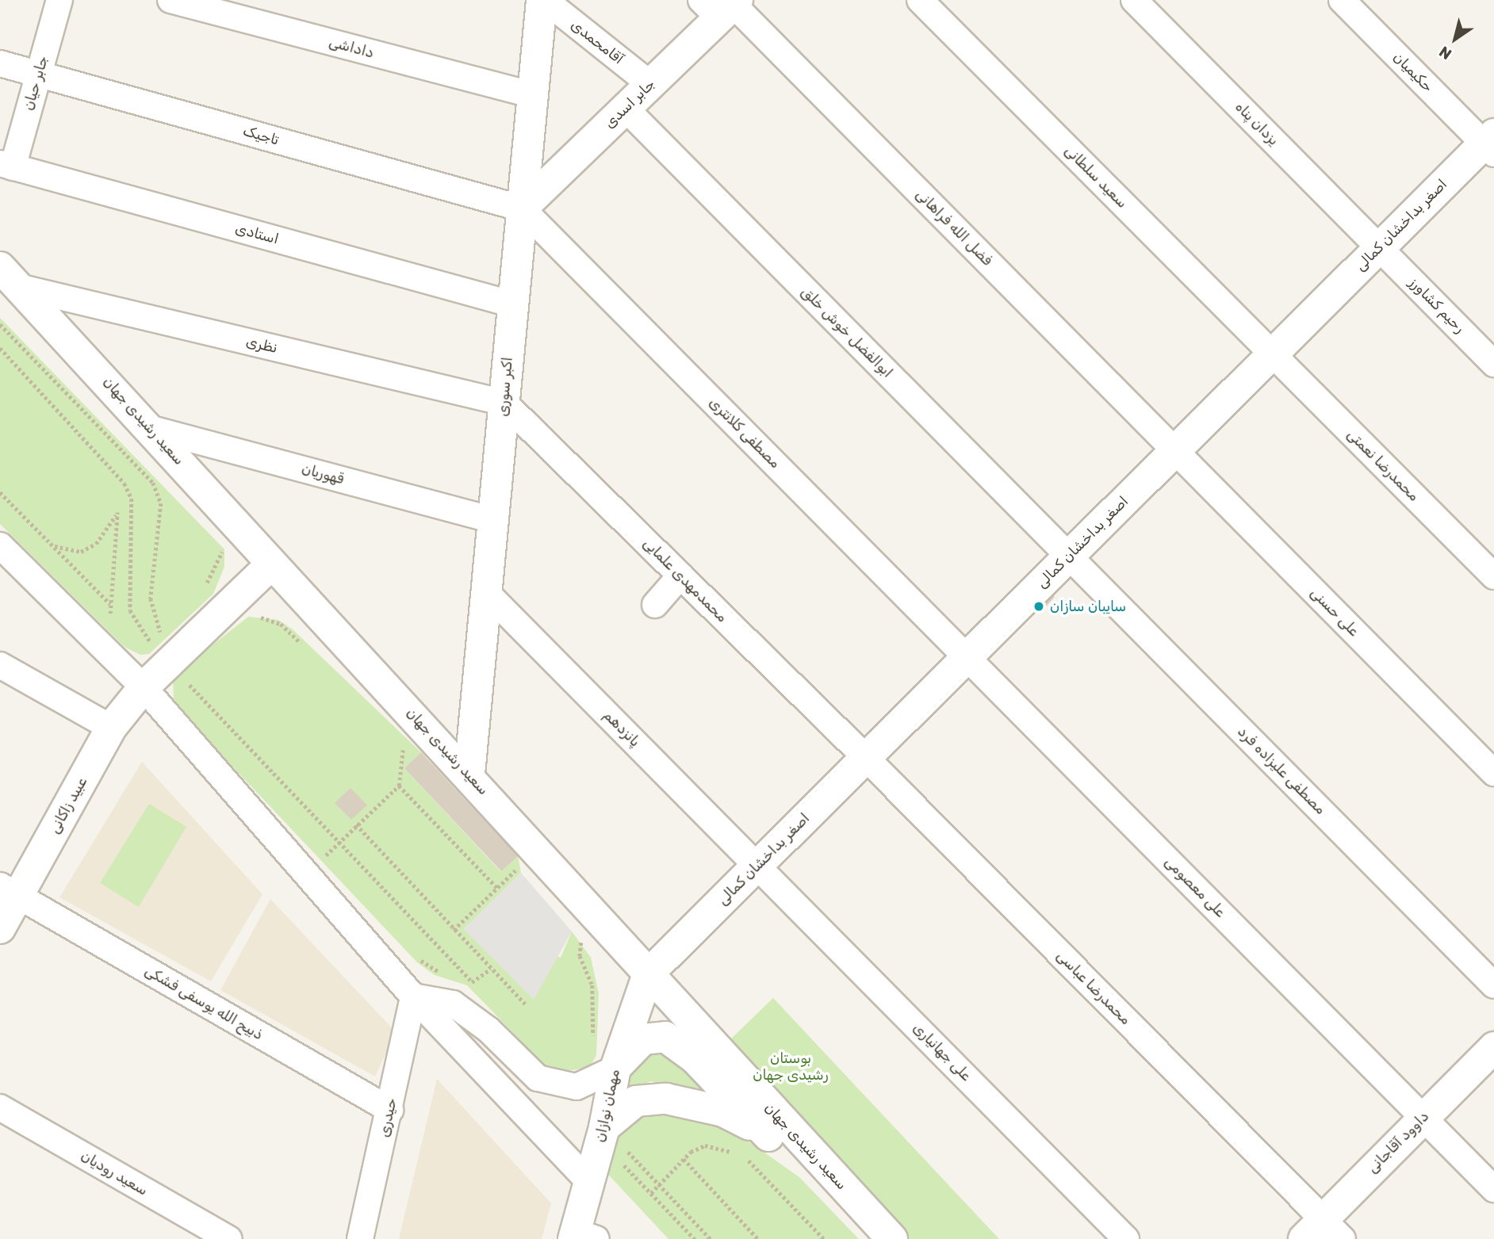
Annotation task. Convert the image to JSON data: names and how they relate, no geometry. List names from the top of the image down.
{
  "streets": {
    "street": [
      "آقامحمدی",
      "داداشی",
      "حکیمیان",
      "جابر حیان",
      "جابر اسدی",
      "یزدان پناه",
      "تاجیک",
      "سعید سلطانی",
      "اصغر بداخشان کمالی",
      "فضل الله فراهانی",
      "استادی",
      "رحیم کشاورز",
      "ابوالفضل خوش خلق",
      "نظری",
      "اکبر سوری",
      "سعید رشیدی جهان",
      "مصطفی کلانتری",
      "محمدرضا نعمتی",
      "قهوریان",
      "محمدمهدی علمایی",
      "علی حسنی",
      "پانزدهم",
      "مصطفی علیزاده فرد",
      "عبید زاکانی",
      "علی معصومی",
      "محمدرضا عباسی",
      "ذبیح الله یوسفی فشکی",
      "علی جهانیاری",
      "مهمان نوازان",
      "حیدری",
      "داوود آقاجانی",
      "سعید رودیان"
    ]
  },
  "crossings": [
    ["آقامحمدی", "جابر اسدی"],
    ["آقامحمدی", "اکبر سوری"],
    ["داداشی", "اکبر سوری"],
    ["حکیمیان", "اصغر بداخشان کمالی"],
    ["جابر حیان", "تاجیک"],
    ["جابر حیان", "استادی"],
    ["جابر اسدی", "تاجیک"],
    ["جابر اسدی", "فضل الله فراهانی"],
    ["جابر اسدی", "ابوالفضل خوش خلق"],
    ["جابر اسدی", "اکبر سوری"],
    ["جابر اسدی", "مصطفی کلانتری"],
    ["یزدان پناه", "اصغر بداخشان کمالی"],
    ["یزدان پناه", "رحیم کشاورز"],
    ["تاجیک", "اکبر سوری"],
    ["تاجیک", "مصطفی کلانتری"],
    ["سعید سلطانی", "اصغر بداخشان کمالی"],
    ["سعید سلطانی", "محمدرضا نعمتی"],
    ["اصغر بداخشان کمالی", "فضل الله فراهانی"],
    ["اصغر بداخشان کمالی", "رحیم کشاورز"],
    ["اصغر بداخشان کمالی", "ابوالفضل خوش خلق"],
    ["اصغر بداخشان کمالی", "سعید رشیدی جهان"],
    ["اصغر بداخشان کمالی", "مصطفی کلانتری"],
    ["اصغر بداخشان کمالی", "محمدرضا نعمتی"],
    ["اصغر بداخشان کمالی", "محمدمهدی علمایی"],
    ["اصغر بداخشان کمالی", "علی حسنی"],
    ["اصغر بداخشان کمالی", "پانزدهم"],
    ["اصغر بداخشان کمالی", "مصطفی علیزاده فرد"],
    ["اصغر بداخشان کمالی", "علی معصومی"],
    ["اصغر بداخشان کمالی", "محمدرضا عباسی"],
    ["اصغر بداخشان کمالی", "علی جهانیاری"],
    ["اصغر بداخشان کمالی", "مهمان نوازان"],
    ["فضل الله فراهانی", "علی حسنی"],
    ["استادی", "اکبر سوری"],
    ["ابوالفضل خوش خلق", "مصطفی علیزاده فرد"],
    ["نظری", "اکبر سوری"],
    ["نظری", "سعید رشیدی جهان"],
    ["نظری", "محمدمهدی علمایی"],
    ["اکبر سوری", "سعید رشیدی جهان"],
    ["اکبر سوری", "مصطفی کلانتری"],
    ["اکبر سوری", "قهوریان"],
    ["اکبر سوری", "محمدمهدی علمایی"],
    ["اکبر سوری", "پانزدهم"],
    ["سعید رشیدی جهان", "قهوریان"],
    ["سعید رشیدی جهان", "عبید زاکانی"],
    ["سعید رشیدی جهان", "مهمان نوازان"],
    ["مصطفی کلانتری", "علی معصومی"],
    ["محمدمهدی علمایی", "محمدرضا عباسی"],
    ["پانزدهم", "علی جهانیاری"],
    ["عبید زاکانی", "ذبیح الله یوسفی فشکی"],
    ["علی معصومی", "داوود آقاجانی"],
    ["محمدرضا عباسی", "داوود آقاجانی"],
    ["ذبیح الله یوسفی فشکی", "حیدری"]
  ],
  "parks": ["بوستان رشیدی جهان"],
  "places": ["سایبان سازان"],
  "north": "bottom left"
}
